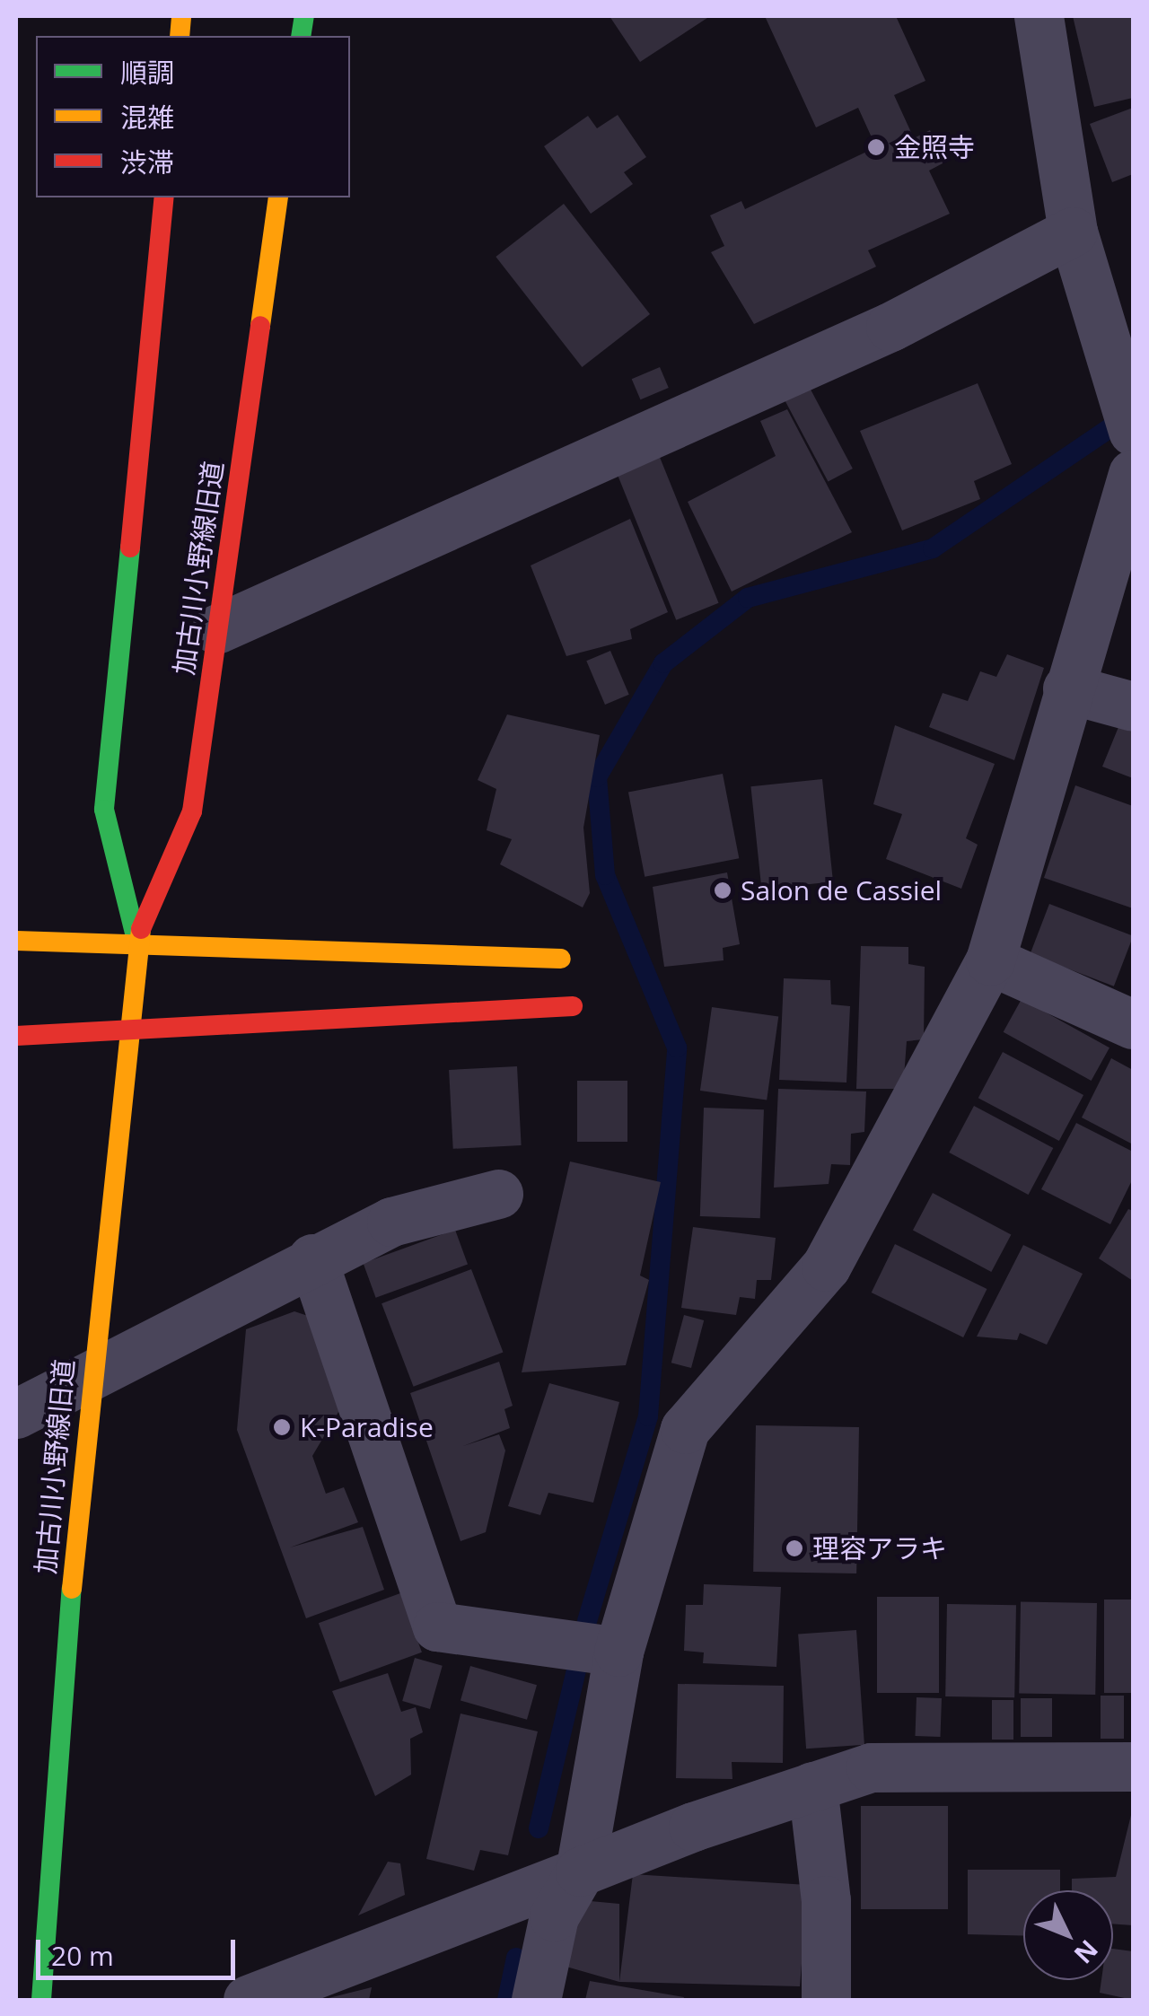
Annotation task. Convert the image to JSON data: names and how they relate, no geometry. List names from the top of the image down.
{
  "streets": {
    "street": ["加古川小野線旧道"]
  },
  "places": [
    "金照寺",
    "Salon de Cassiel",
    "K-Paradise",
    "理容アラキ"
  ],
  "legend": ["順調", "混雑", "渋滞"],
  "scale_bar": "20 m",
  "north": "bottom right"
}
